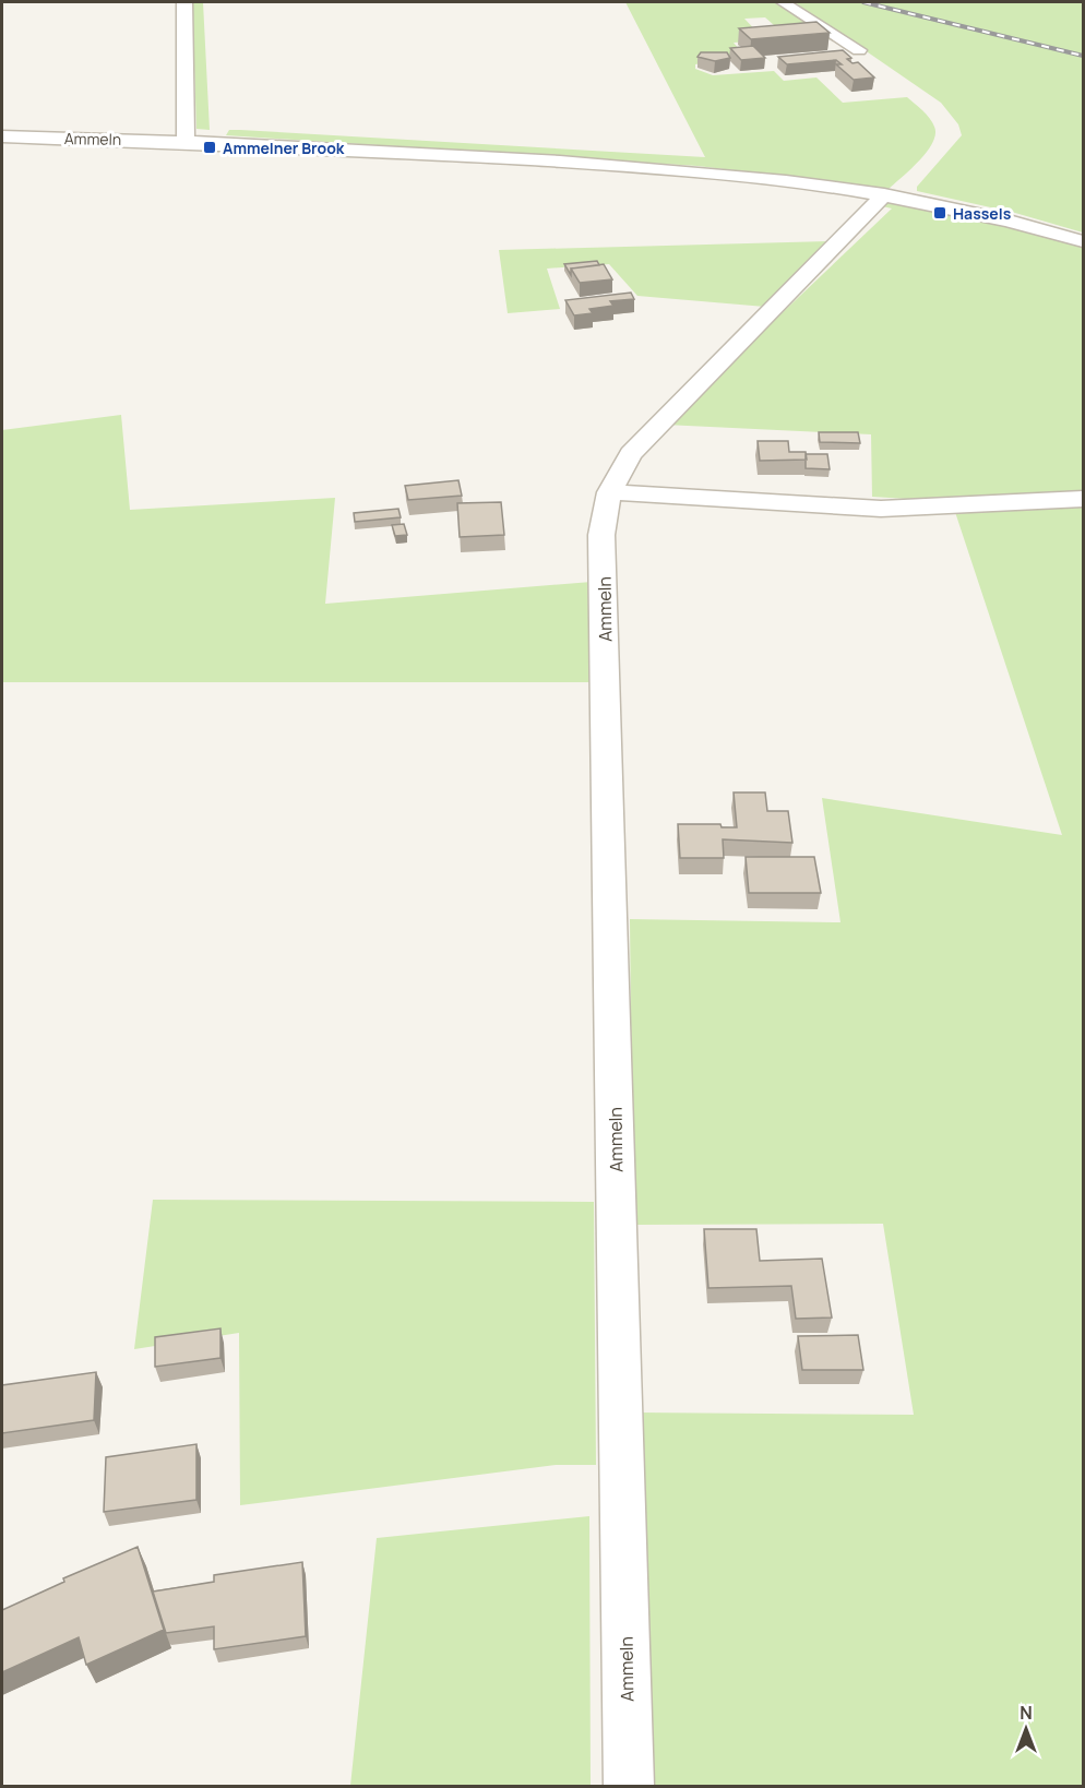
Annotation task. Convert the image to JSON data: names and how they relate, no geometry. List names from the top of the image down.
{
  "streets": {
    "street": ["Ammeln"]
  },
  "places": {
    "transit": ["Ammelner Brook", "Hassels"]
  },
  "north": "top"
}
